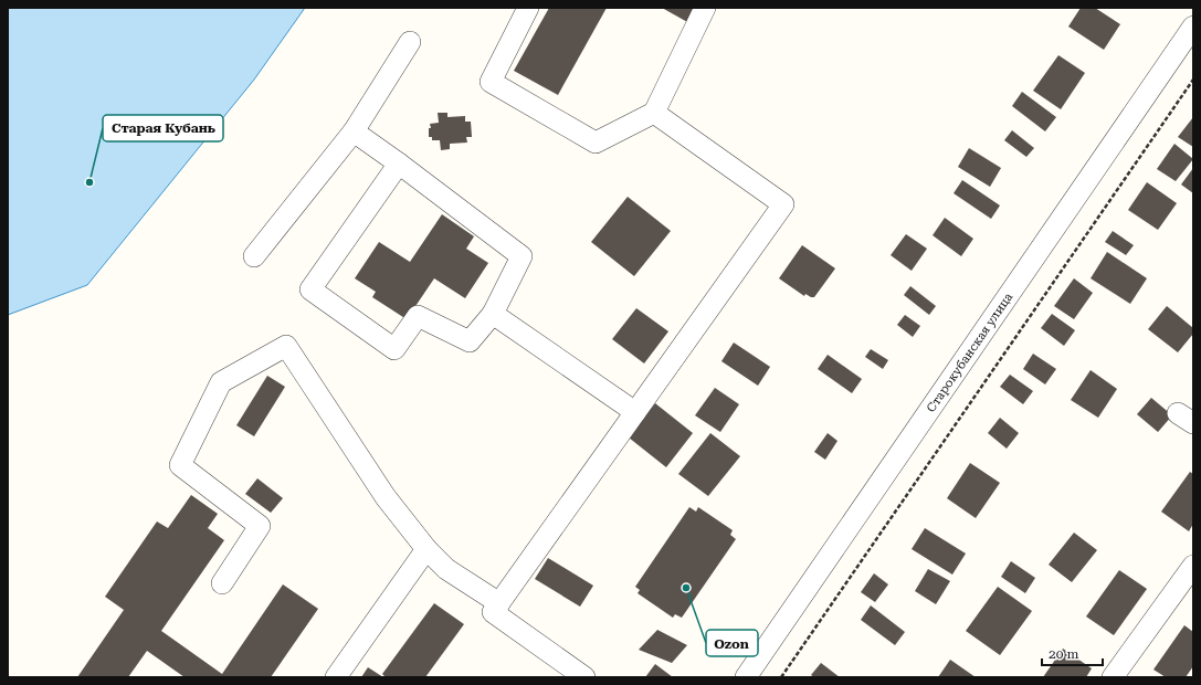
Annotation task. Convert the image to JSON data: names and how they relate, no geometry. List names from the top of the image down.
{
  "streets": {
    "street": ["Старокубанская улица"]
  },
  "places": ["Старая Кубань", "Ozon"],
  "scale_bar": "20 m"
}
